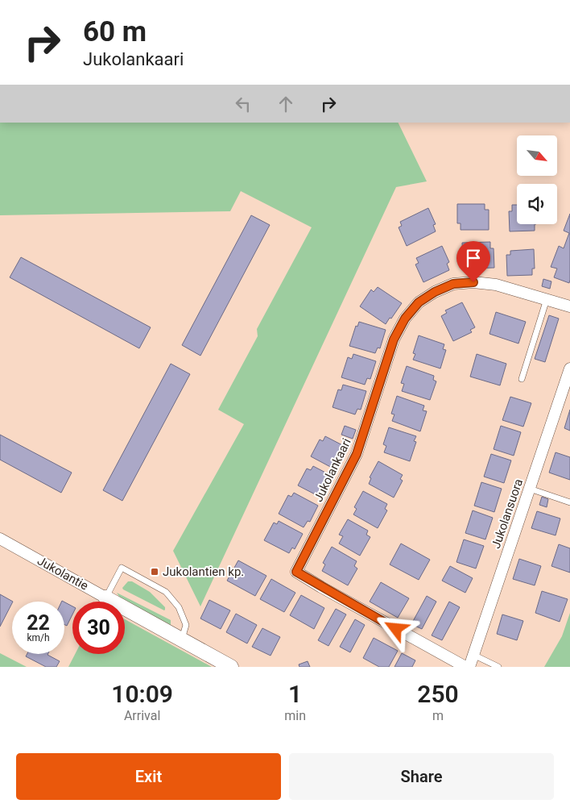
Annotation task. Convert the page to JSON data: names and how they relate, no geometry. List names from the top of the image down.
{
  "streets": {
    "street": ["Jukolankaari", "Jukolansuora", "Jukolantie"]
  },
  "places": {
    "transit": ["Jukolantien kp."]
  },
  "north": "bottom right",
  "page": {
    "turn": ["60 m", "Jukolankaari"],
    "speed": "22 km/h",
    "limit": "30",
    "eta": [
      "10:09",
      "Arrival",
      "1",
      "min",
      "250",
      "m"
    ],
    "buttons": ["Exit", "Share"]
  }
}
